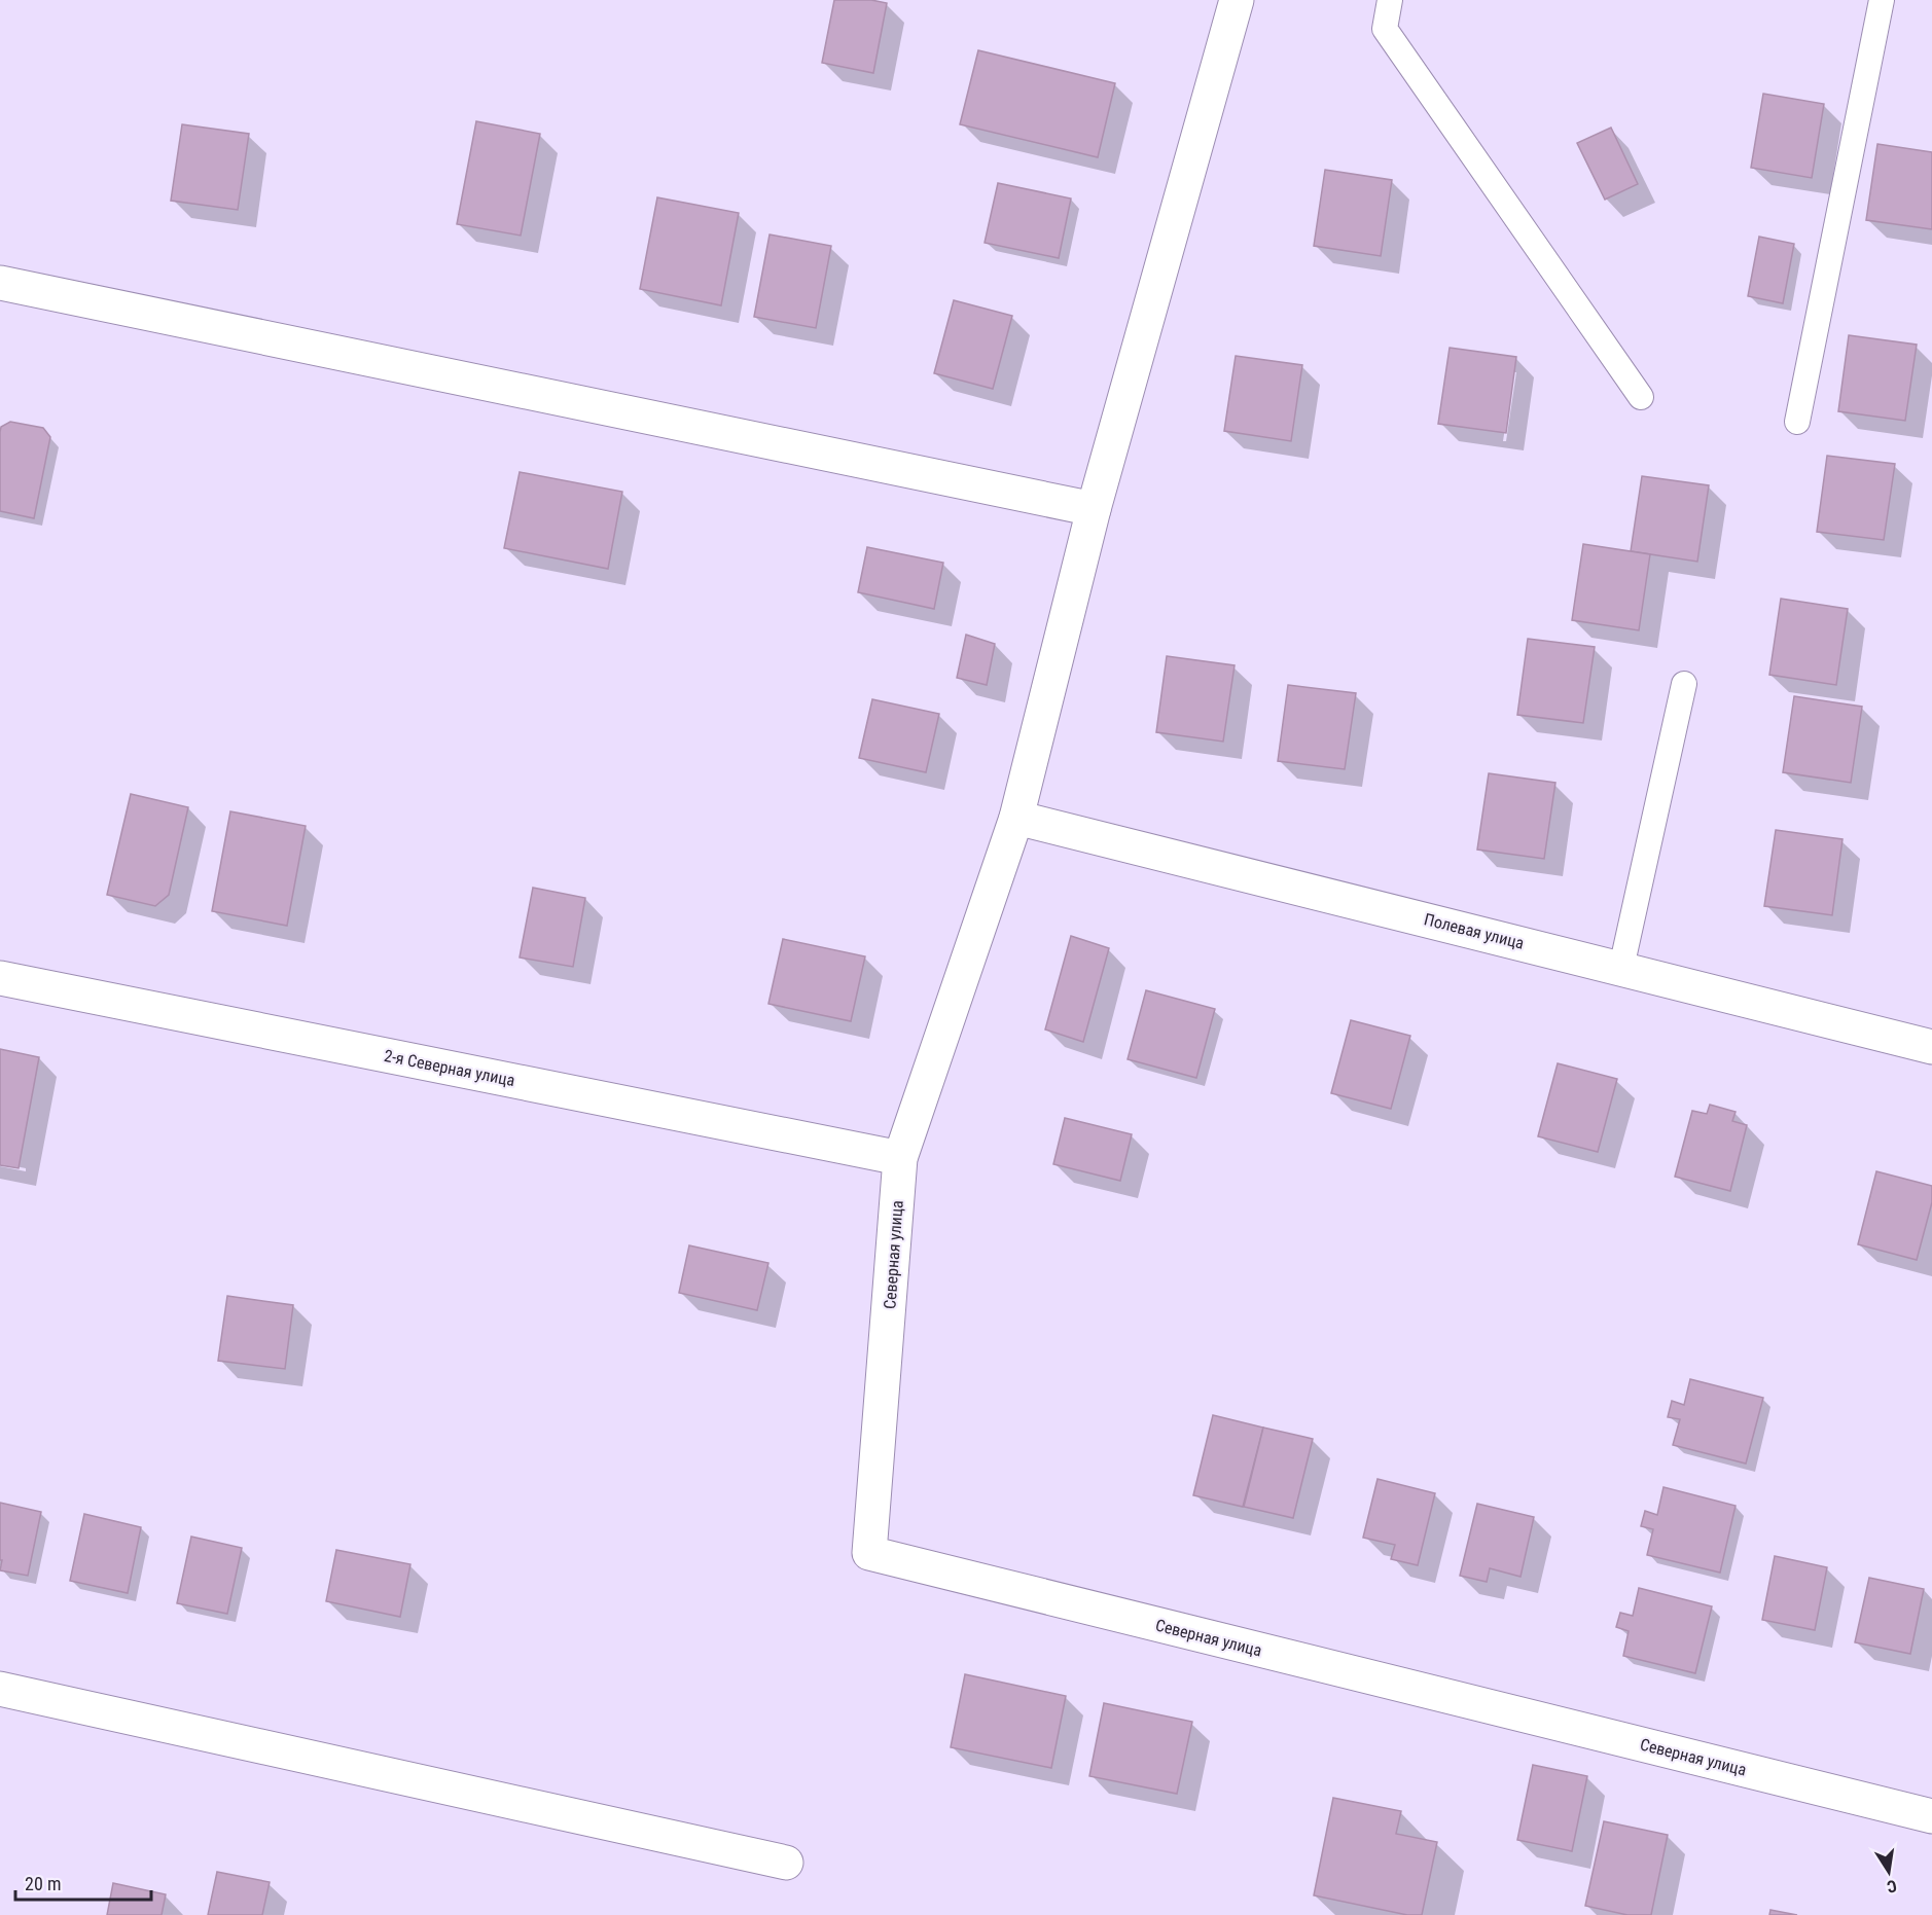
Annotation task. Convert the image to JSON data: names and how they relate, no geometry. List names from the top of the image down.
{
  "streets": {
    "street": ["Полевая улица", "2-я Северная улица", "Северная улица"]
  },
  "crossings": [
    ["2-я Северная улица", "Северная улица"]
  ],
  "scale_bar": "20 m",
  "north": "bottom"
}
